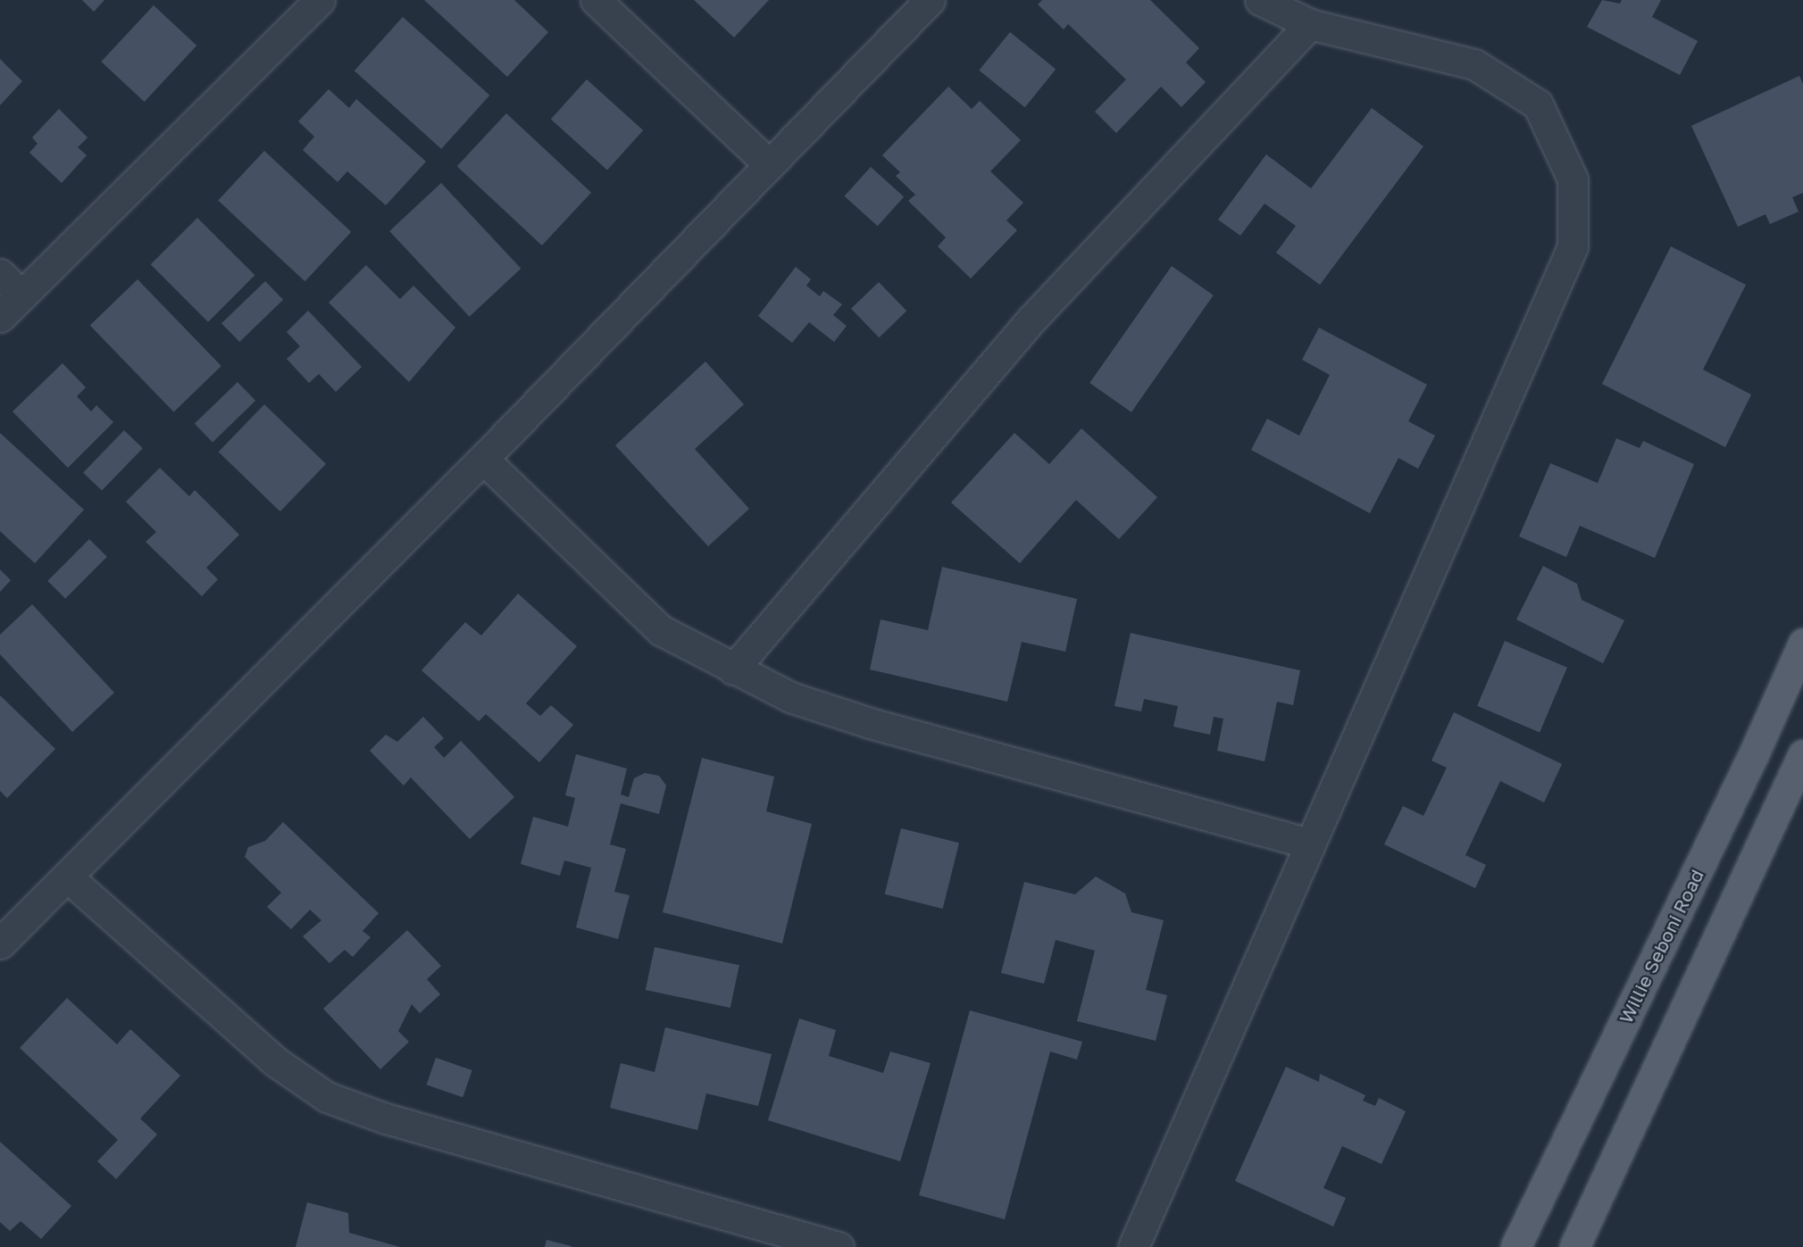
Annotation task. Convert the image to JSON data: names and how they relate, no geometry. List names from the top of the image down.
{
  "streets": {
    "main road": ["Willie Seboni Road"]
  }
}
